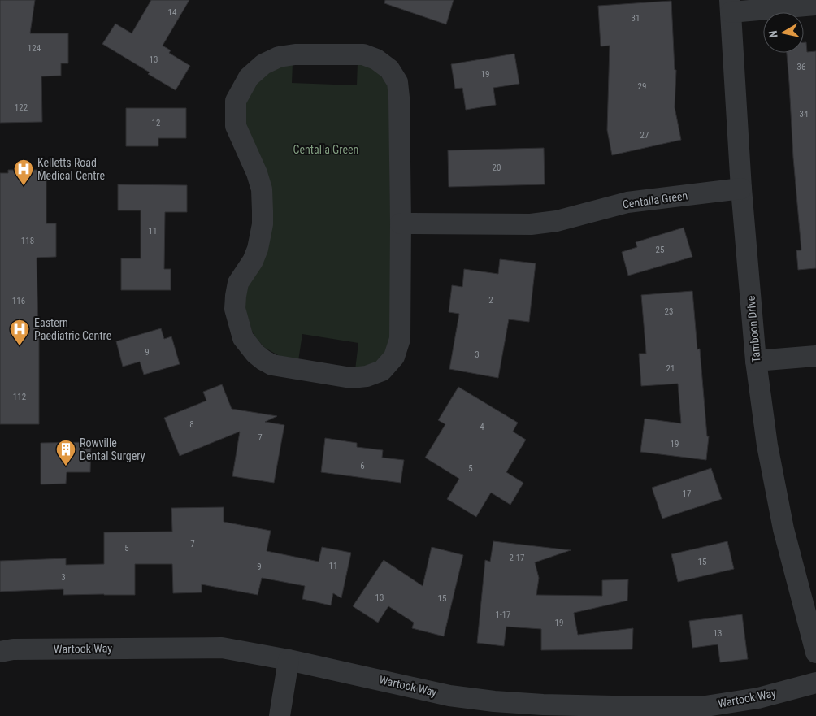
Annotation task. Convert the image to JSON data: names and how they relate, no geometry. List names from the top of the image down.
{
  "streets": {
    "street": ["Centalla Green", "Tamboon Drive", "Wartook Way"]
  },
  "crossings": [
    ["Centalla Green", "Tamboon Drive"]
  ],
  "parks": ["Centalla Green"],
  "places": {
    "hospital": ["Kelletts Road Medical Centre", "Eastern Paediatric Centre"],
    "building": ["Rowville Dental Surgery"]
  },
  "house_numbers": [
    "14",
    "31",
    "124",
    "13",
    "36",
    "19",
    "29",
    "122",
    "34",
    "12",
    "27",
    "20",
    "11",
    "118",
    "25",
    "2",
    "116",
    "23",
    "9",
    "3",
    "21",
    "112",
    "8",
    "4",
    "7",
    "19",
    "6",
    "5",
    "17",
    "7",
    "5",
    "2-17",
    "15",
    "11",
    "9",
    "3",
    "13",
    "15",
    "1-17",
    "19",
    "13"
  ],
  "north": "left"
}
